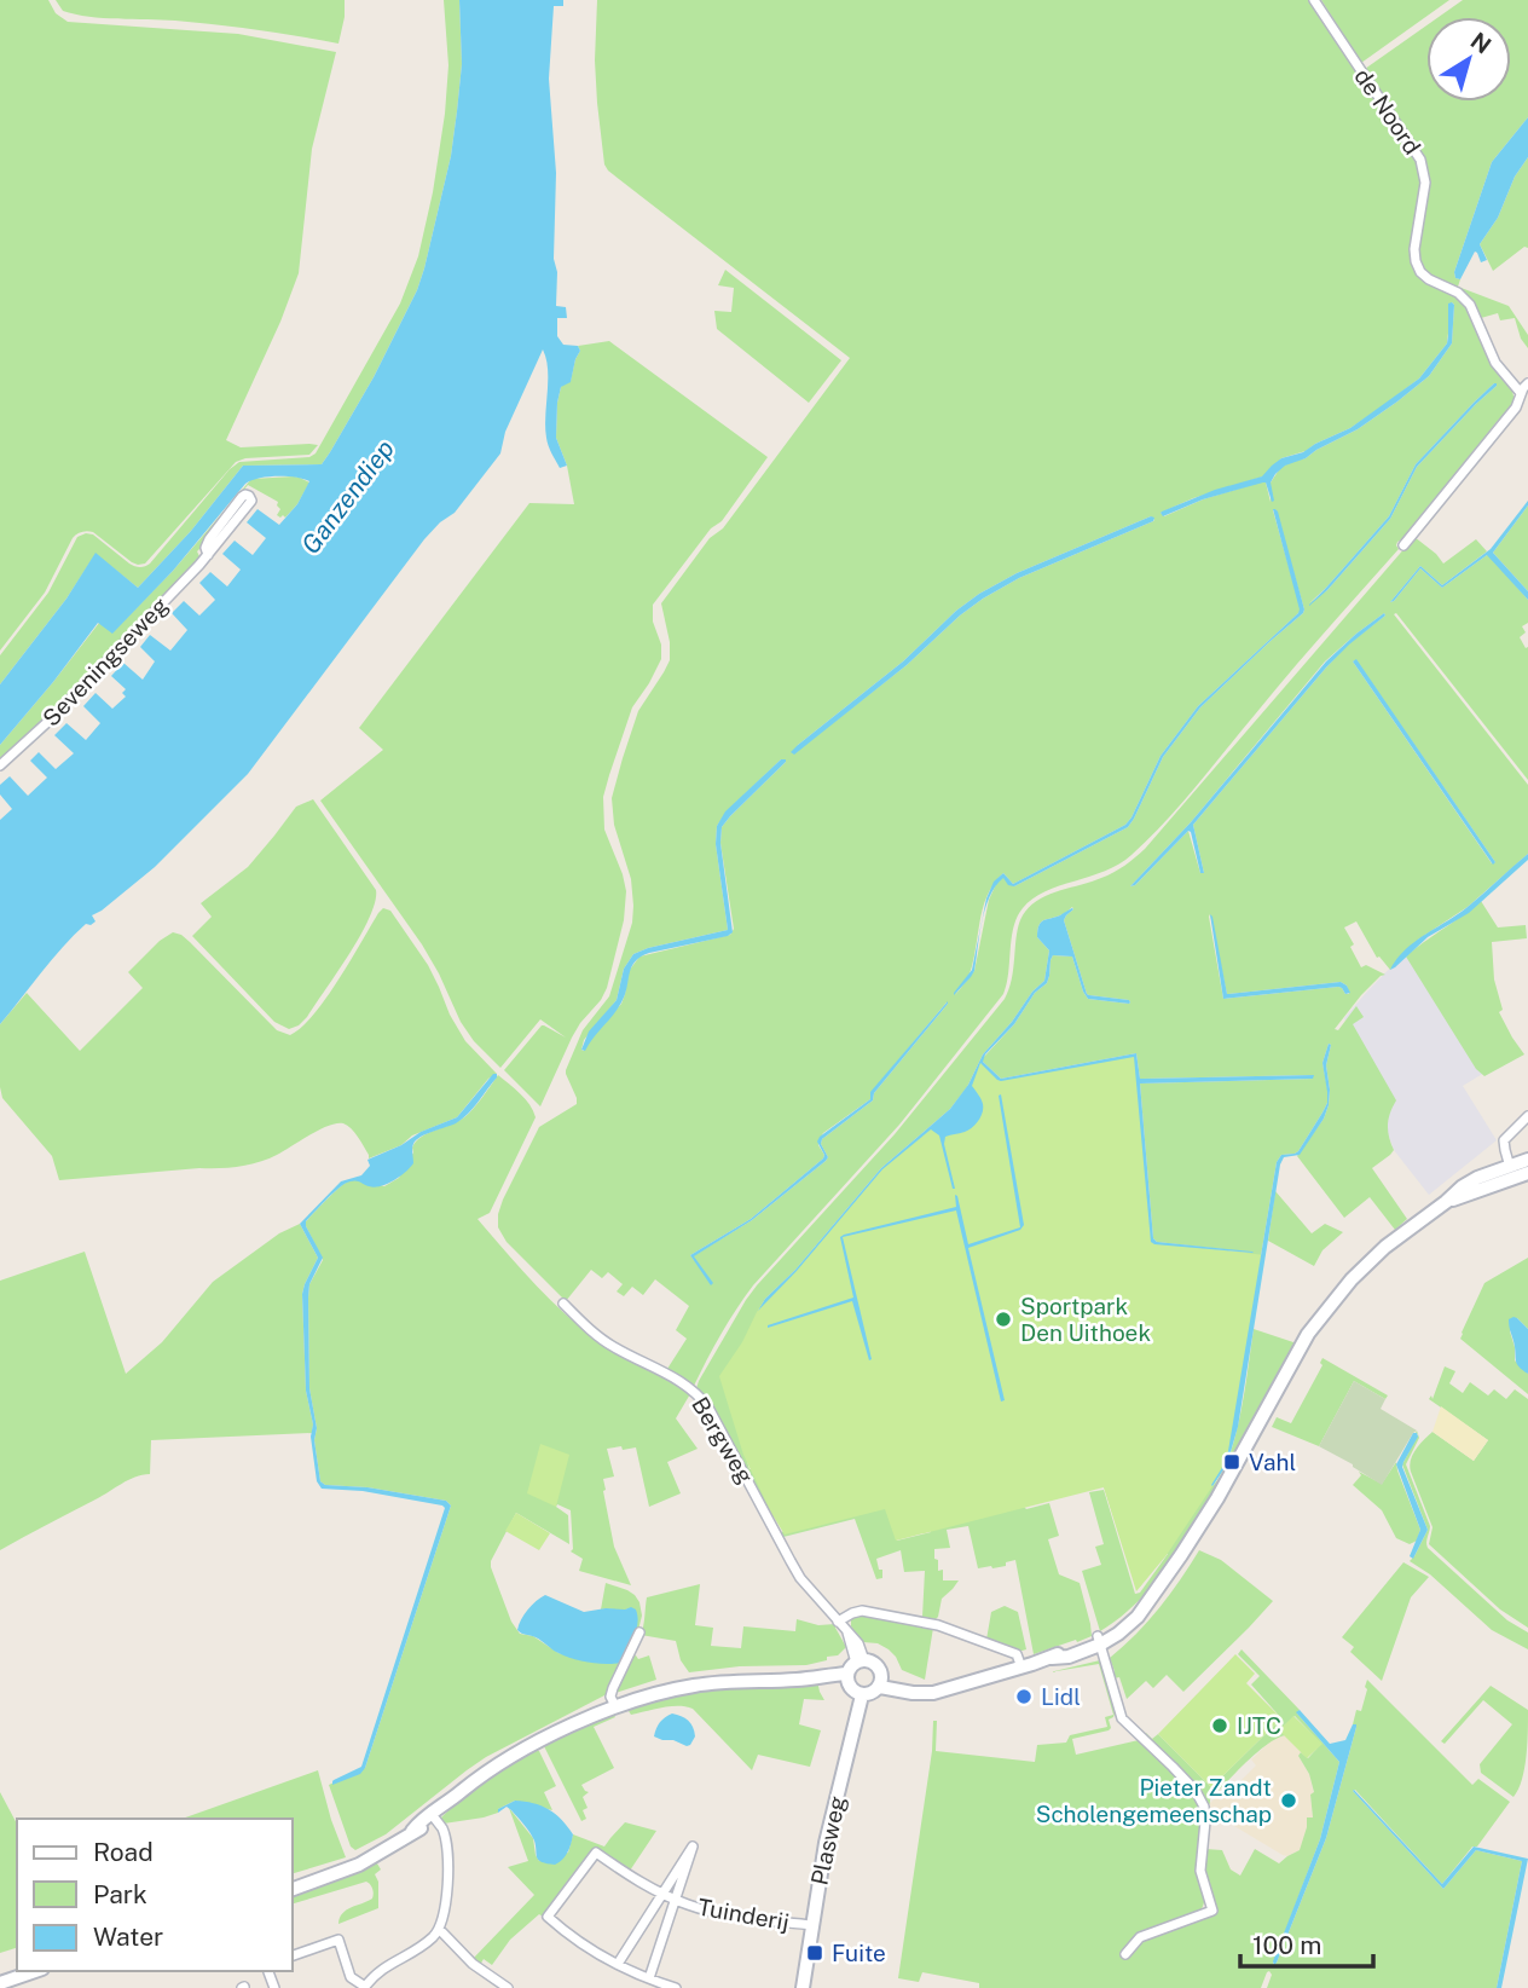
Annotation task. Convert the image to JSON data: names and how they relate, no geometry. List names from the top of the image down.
{
  "streets": {
    "main road": ["Plasweg"],
    "street": [
      "de Noord",
      "Seveningseweg",
      "Bergweg",
      "Tuinderij"
    ]
  },
  "crossings": [
    ["Bergweg", "Plasweg"],
    ["Plasweg", "Tuinderij"]
  ],
  "water": ["Ganzendiep"],
  "places": {
    "other": [
      "Sportpark Den Uithoek",
      "Lidl",
      "IJTC",
      "Pieter Zandt Scholengemeenschap"
    ],
    "transit": ["Vahl", "Fuite"]
  },
  "legend": ["Road", "Park", "Water"],
  "scale_bar": "100 m",
  "north": "top right"
}
